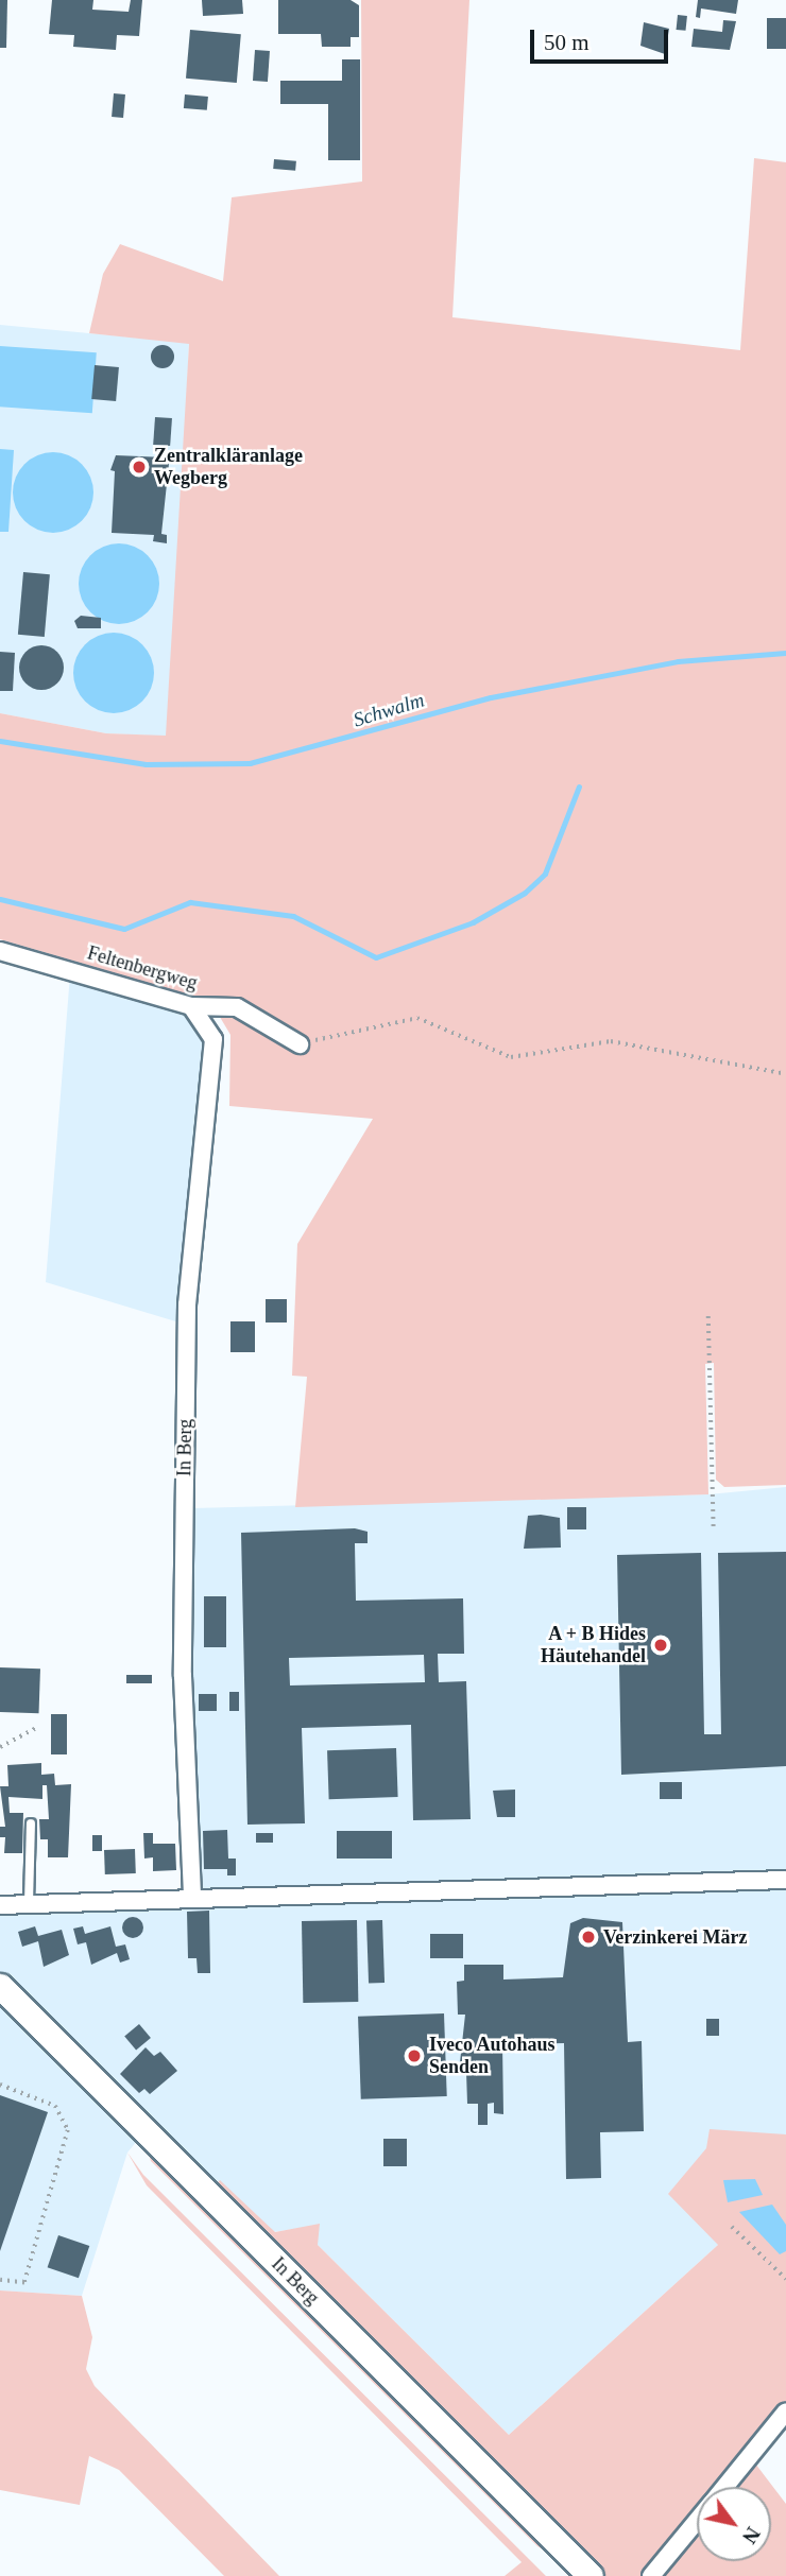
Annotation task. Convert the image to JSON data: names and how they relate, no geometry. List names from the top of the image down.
{
  "streets": {
    "main road": ["In Berg"],
    "street": ["Feltenbergweg"]
  },
  "crossings": [
    ["Feltenbergweg", "In Berg"]
  ],
  "water": ["Schwalm"],
  "places": [
    "Zentralkläranlage Wegberg",
    "A + B Hides Häutehandel",
    "Verzinkerei März",
    "Iveco Autohaus Senden"
  ],
  "scale_bar": "50 m",
  "north": "bottom right"
}
